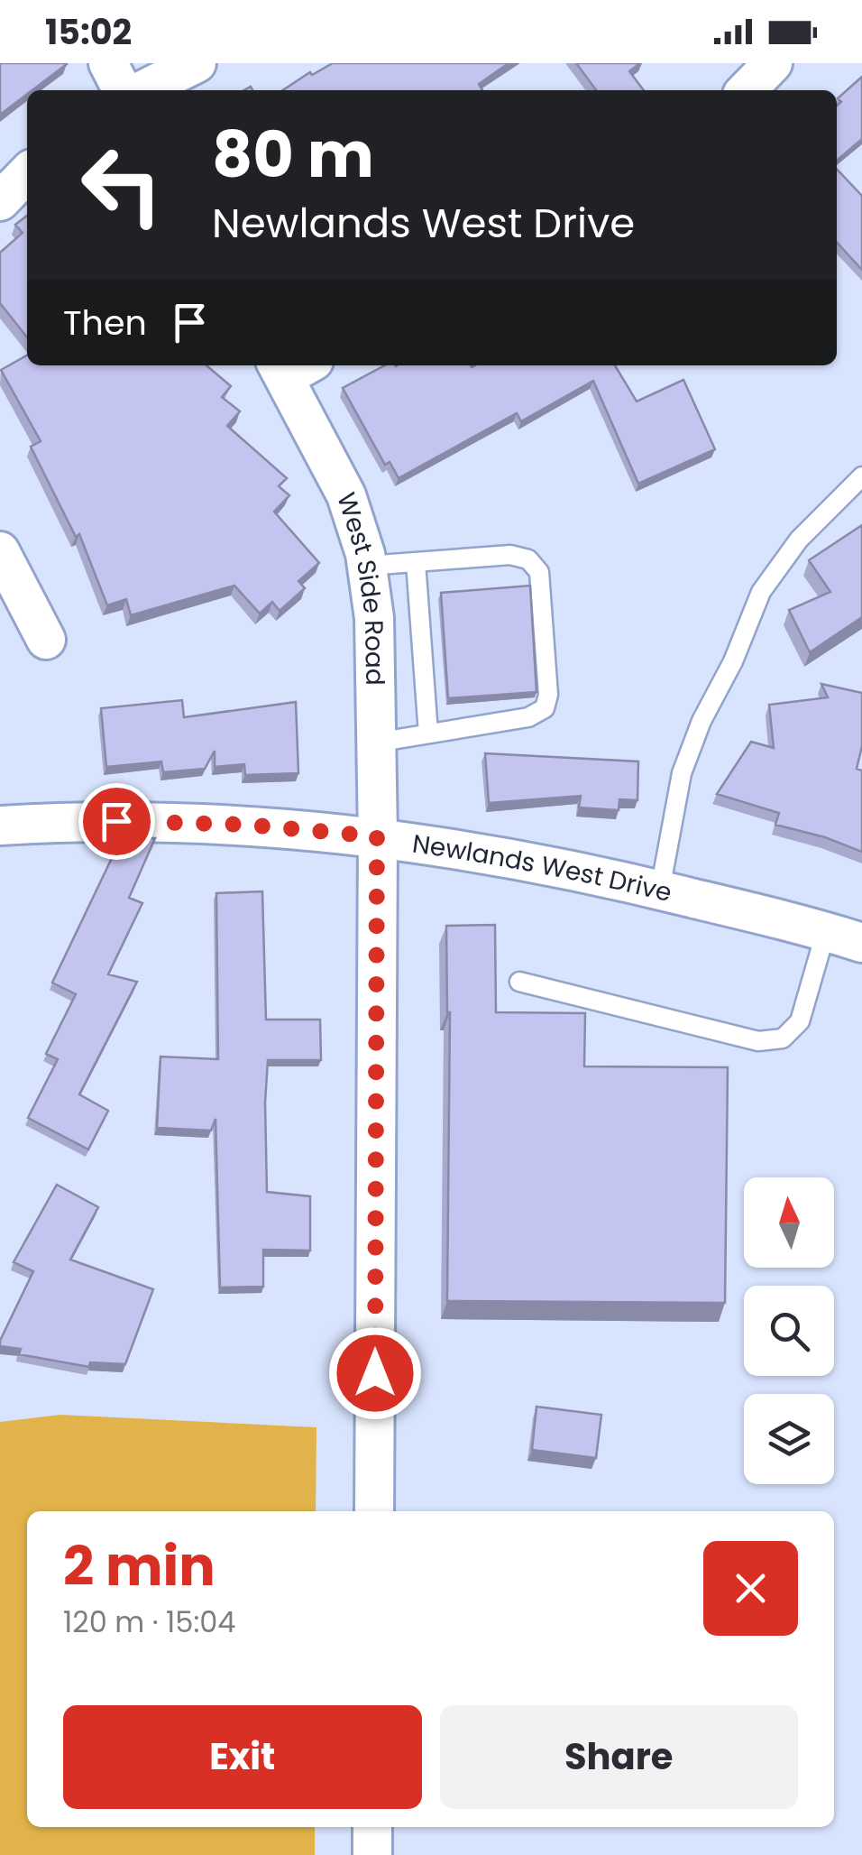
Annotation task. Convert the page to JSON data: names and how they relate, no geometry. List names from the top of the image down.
{
  "streets": {
    "street": ["West Side Road", "Newlands West Drive"]
  },
  "crossings": [
    ["West Side Road", "Newlands West Drive"]
  ],
  "north": "top",
  "page": {
    "status": "15:02",
    "turn": ["80 m", "Newlands West Drive"],
    "then": "Then",
    "heading": ["2 min", "120 m · 15:04"],
    "buttons": ["Exit", "Share"]
  }
}
